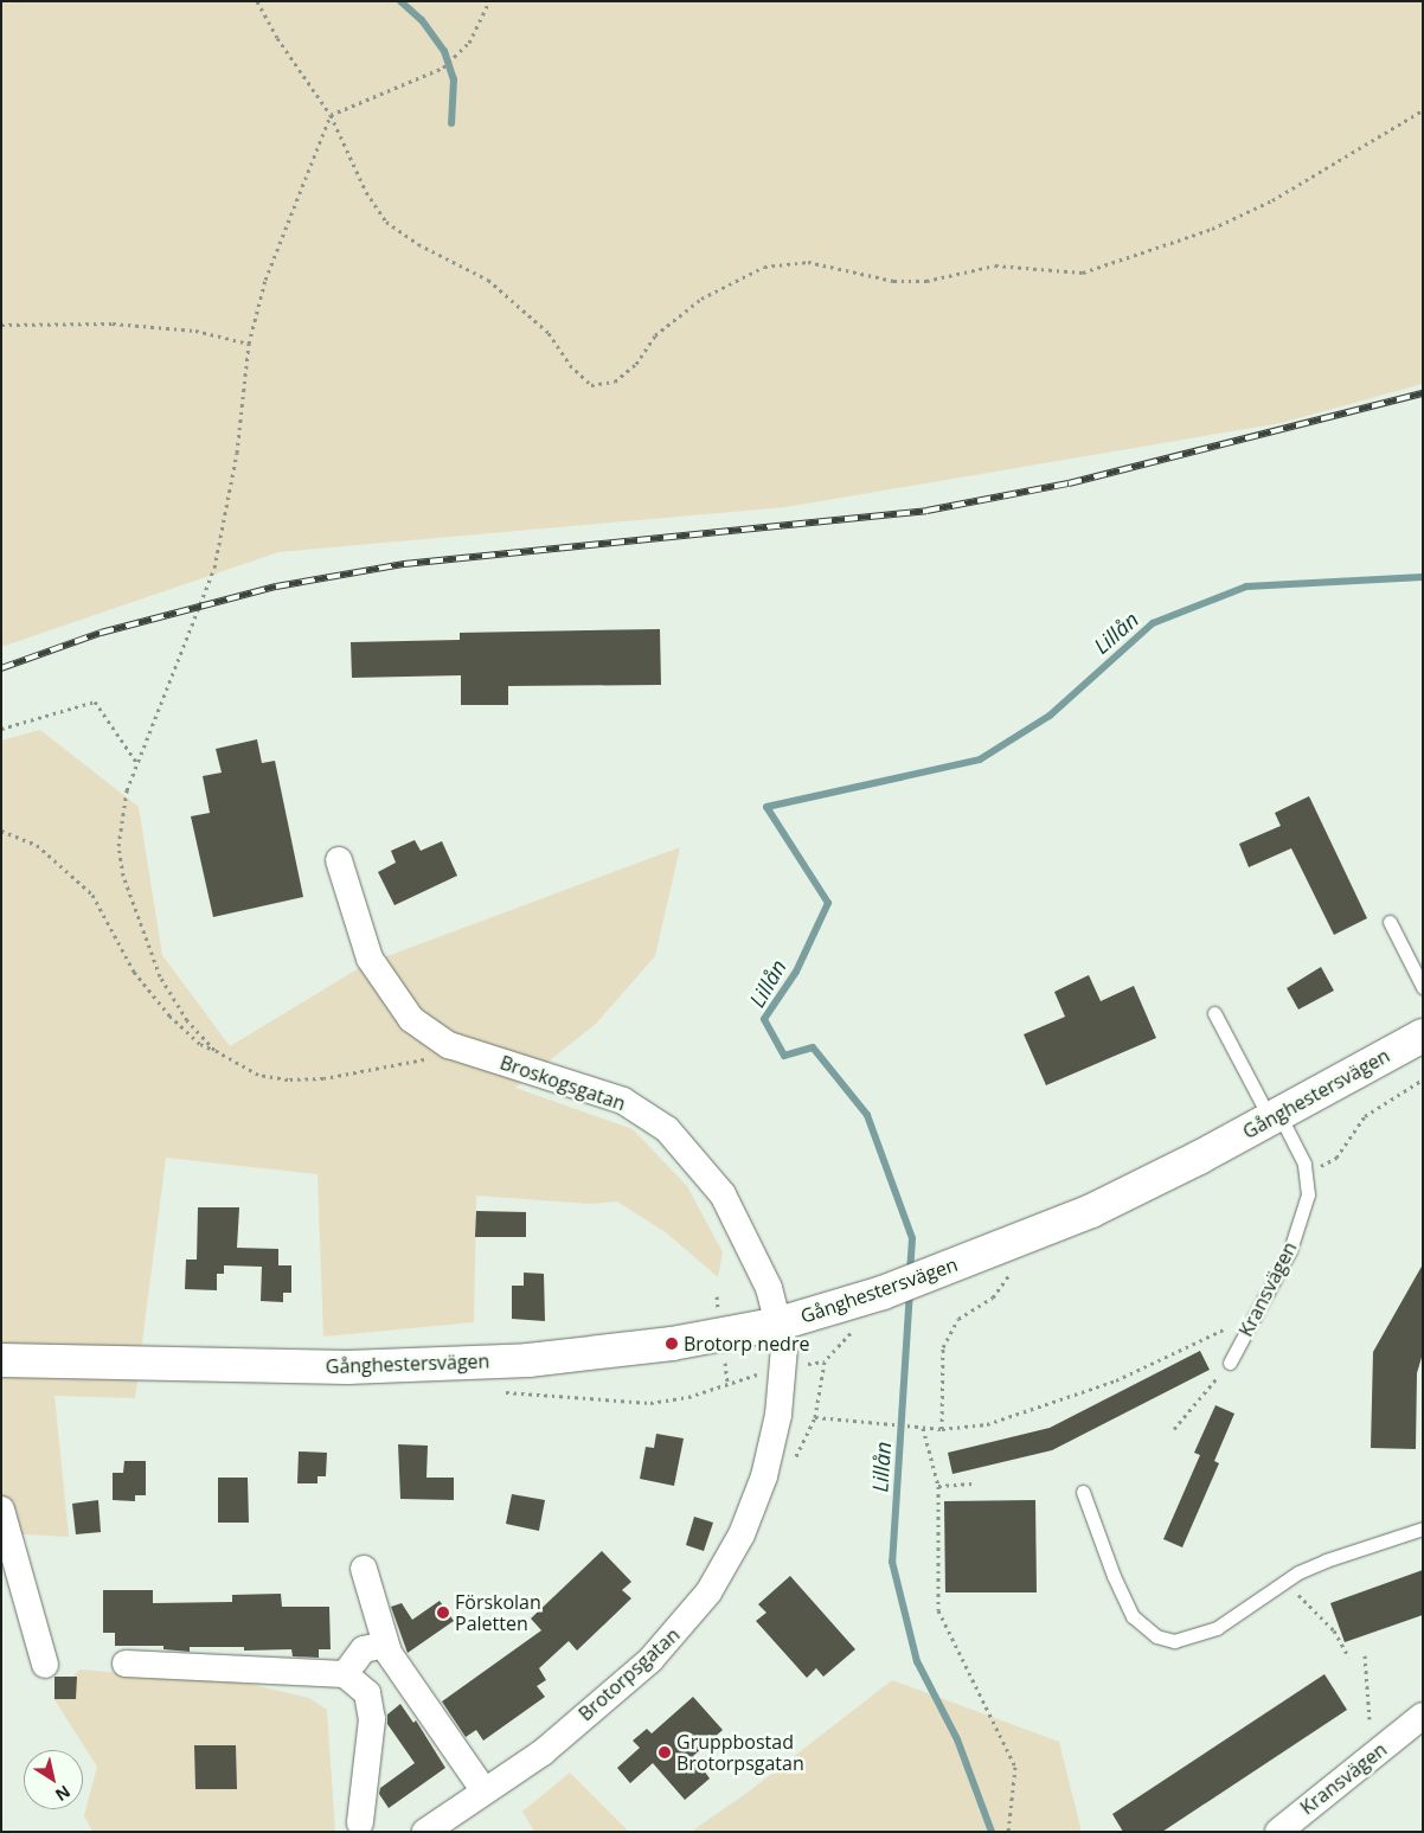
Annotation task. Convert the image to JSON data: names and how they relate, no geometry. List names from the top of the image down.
{
  "streets": {
    "street": [
      "Broskogsgatan",
      "Gånghestersvägen",
      "Kransvägen",
      "Brotorpsgatan"
    ]
  },
  "crossings": [
    ["Broskogsgatan", "Gånghestersvägen"],
    ["Broskogsgatan", "Brotorpsgatan"],
    ["Gånghestersvägen", "Kransvägen"],
    ["Gånghestersvägen", "Brotorpsgatan"]
  ],
  "water": ["Lillån"],
  "places": ["Brotorp nedre", "Förskolan Paletten", "Gruppbostad Brotorpsgatan"],
  "north": "bottom right"
}
